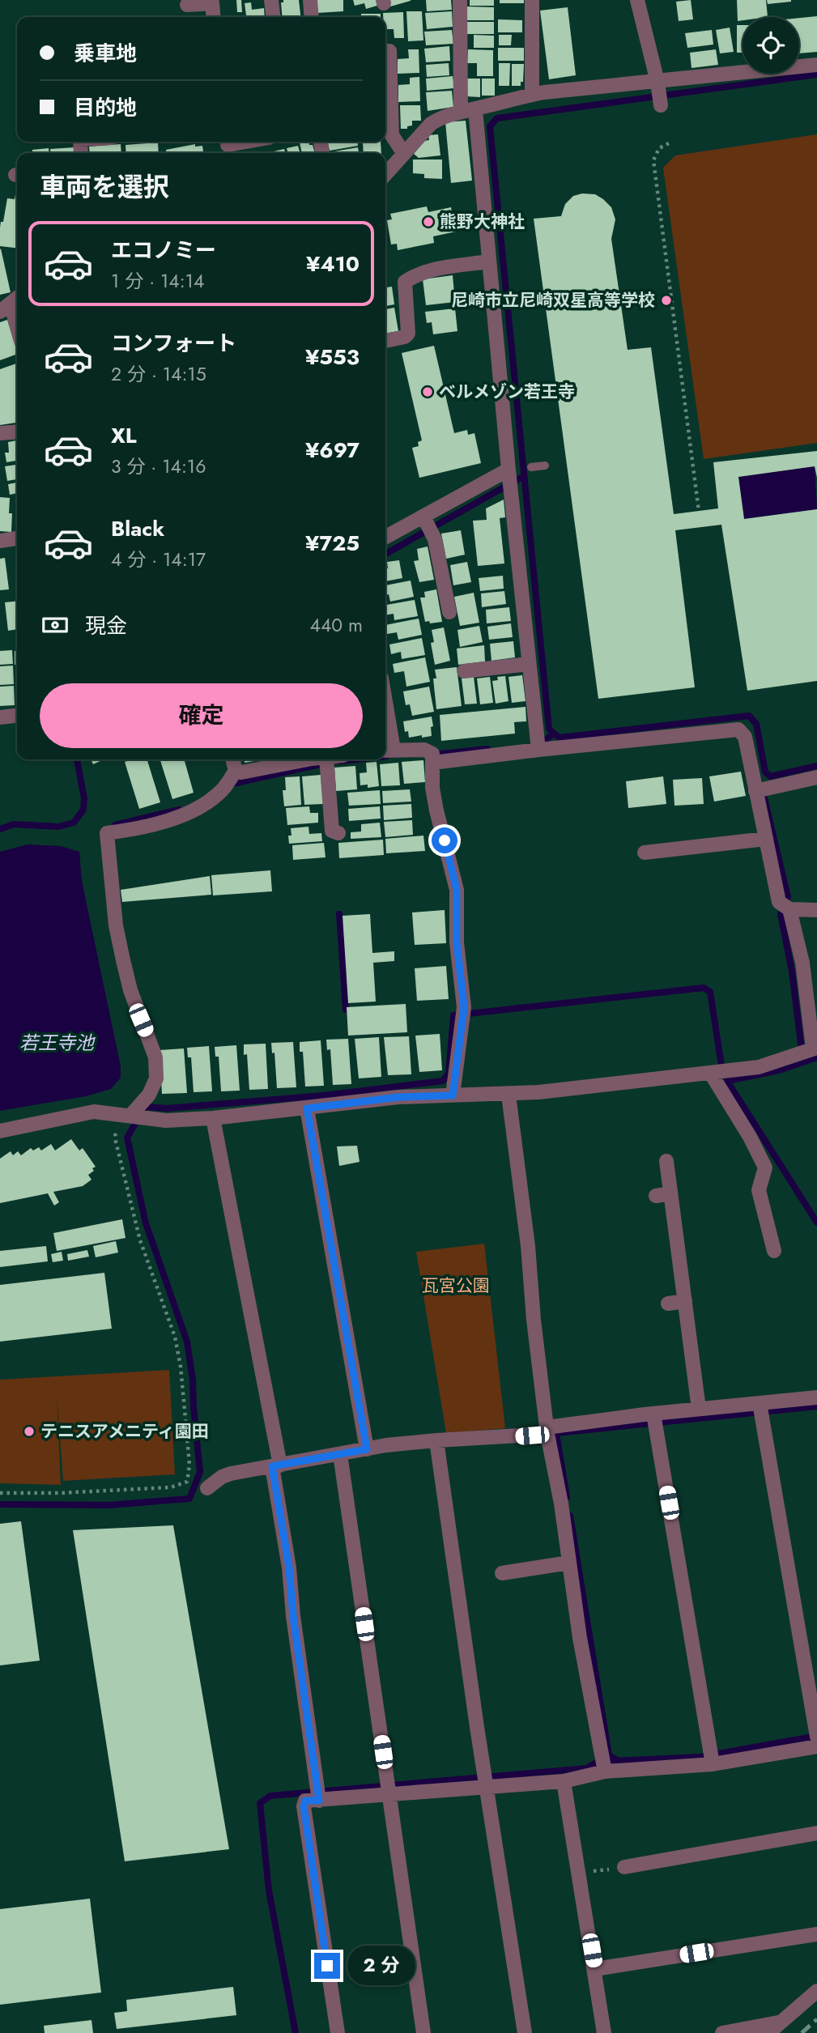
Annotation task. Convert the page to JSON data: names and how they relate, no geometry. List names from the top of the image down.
{
  "water": ["若王寺池"],
  "parks": ["瓦宮公園"],
  "places": [
    "熊野大神社",
    "尼崎市立尼崎双星高等学校",
    "ベルメゾン若王寺",
    "テニスアメニティ園田"
  ],
  "page": {
    "banner": ["乗車地", "目的地"],
    "heading": "車両を選択",
    "list": [
      {
        "name": "エコノミー",
        "note": "1 分 · 14:14",
        "value": "¥410"
      },
      {
        "name": "コンフォート",
        "note": "2 分 · 14:15",
        "value": "¥553"
      },
      {
        "name": "XL",
        "note": "3 分 · 14:16",
        "value": "¥697"
      },
      {
        "name": "Black",
        "note": "4 分 · 14:17",
        "value": "¥725"
      }
    ],
    "pay": ["現金", "440 m"],
    "buttons": "確定",
    "bubble": "2 分"
  }
}
